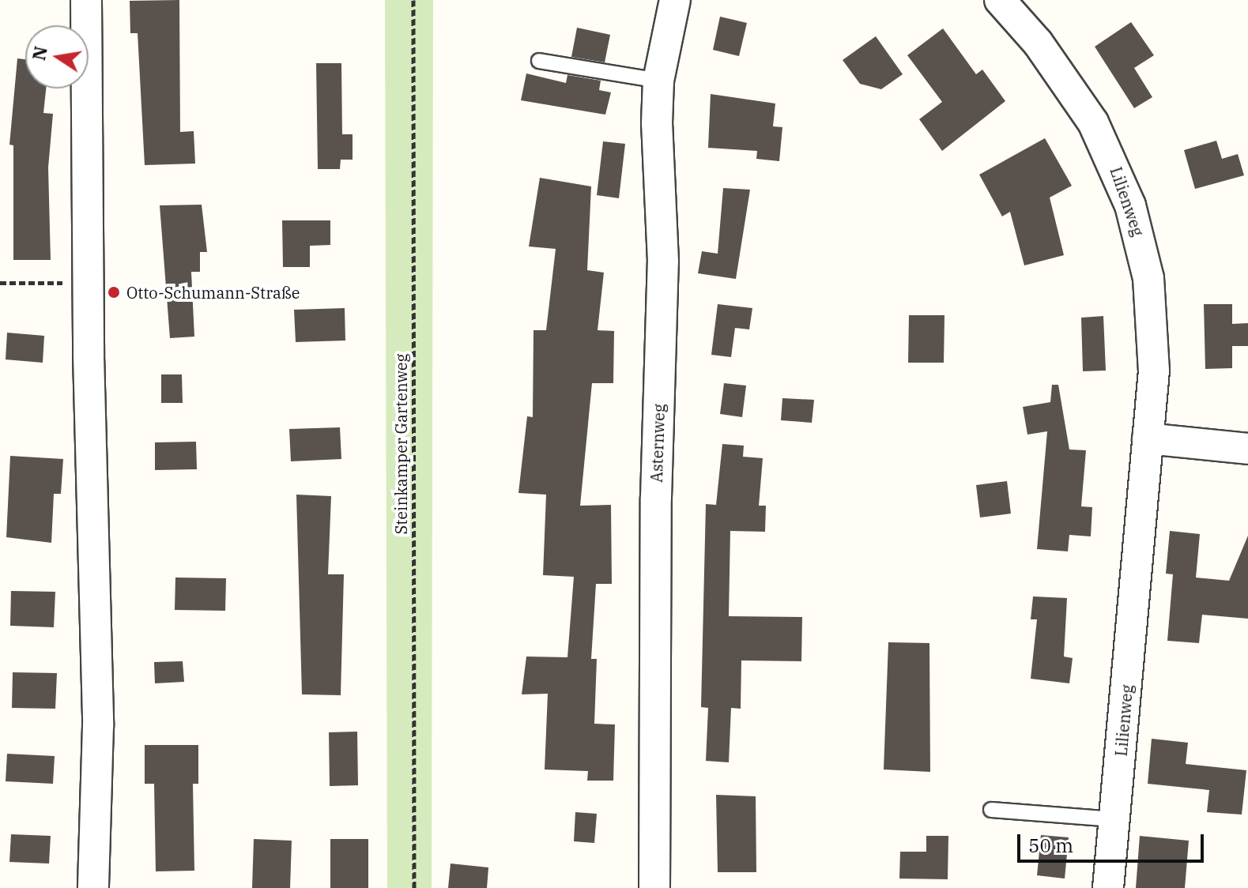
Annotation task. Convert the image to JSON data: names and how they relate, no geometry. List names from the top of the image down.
{
  "streets": {
    "street": ["Lilienweg", "Asternweg"],
    "path": ["Steinkamper Gartenweg"]
  },
  "places": ["Otto-Schumann-Straße"],
  "scale_bar": "50 m",
  "north": "left"
}
